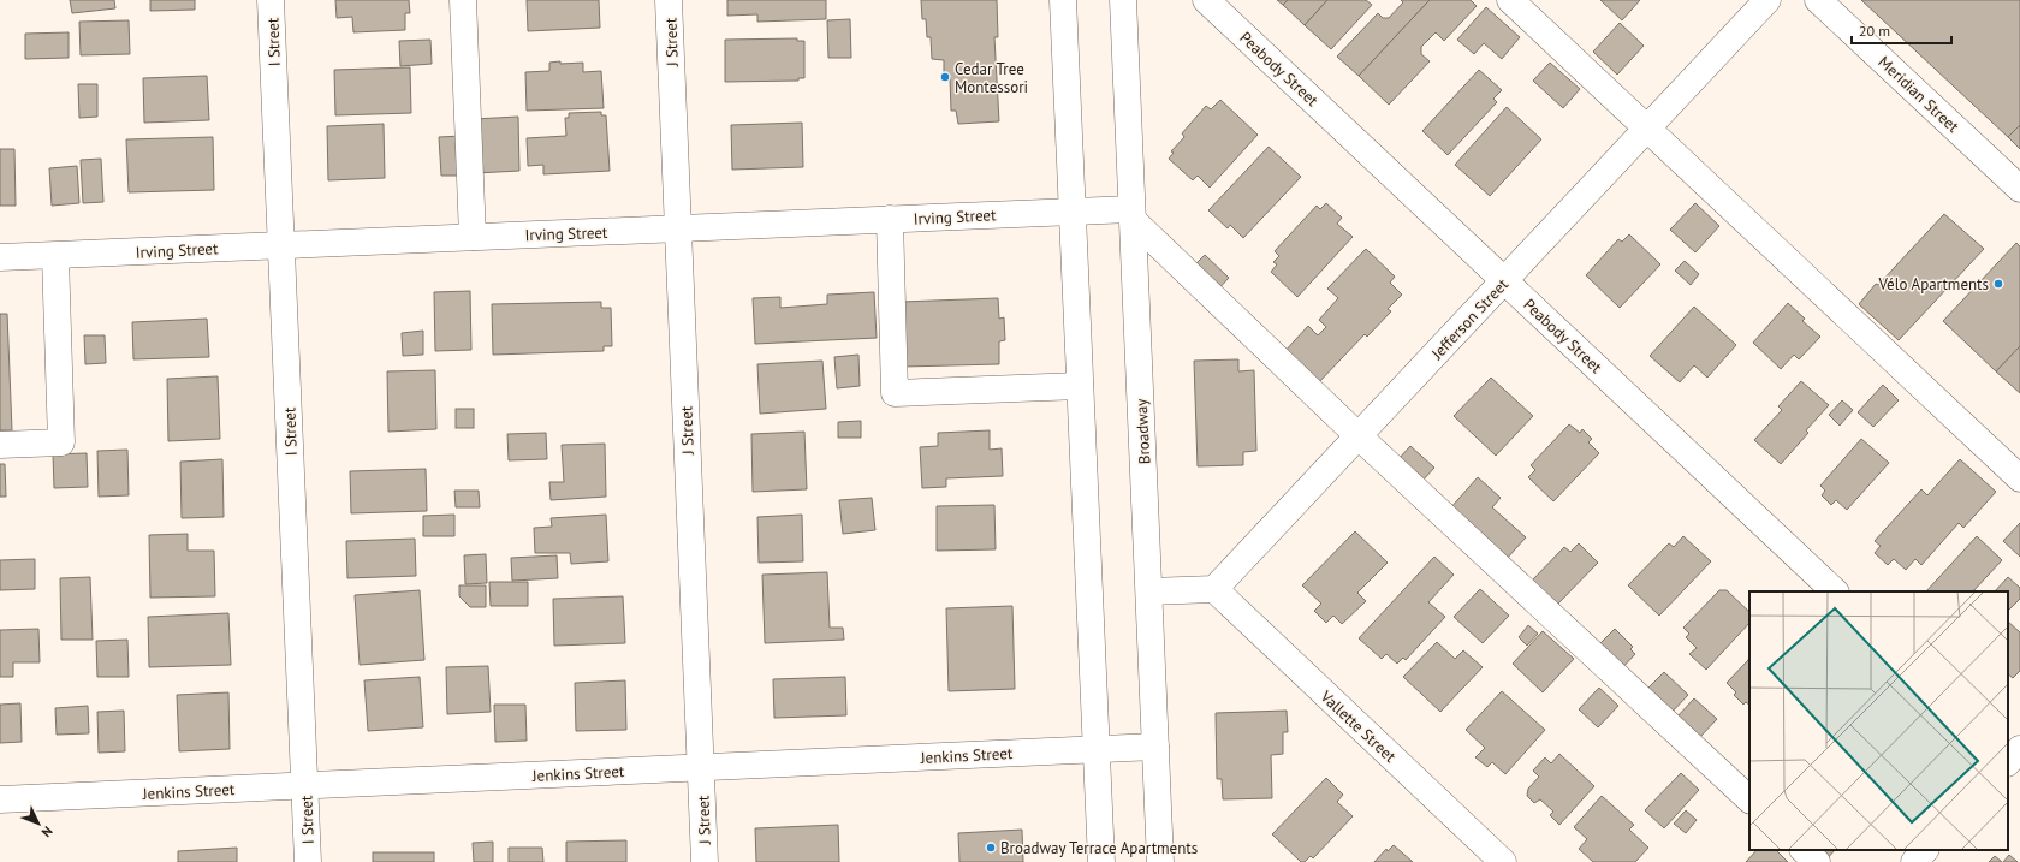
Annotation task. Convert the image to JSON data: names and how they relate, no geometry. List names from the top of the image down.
{
  "streets": {
    "street": [
      "I Street",
      "J Street",
      "Peabody Street",
      "Meridian Street",
      "Irving Street",
      "Jefferson Street",
      "Broadway",
      "Vallette Street",
      "Jenkins Street"
    ]
  },
  "crossings": [
    ["I Street", "Irving Street"],
    ["I Street", "Jenkins Street"],
    ["J Street", "Irving Street"],
    ["J Street", "Jenkins Street"],
    ["Peabody Street", "Jefferson Street"],
    ["Irving Street", "Broadway"],
    ["Jefferson Street", "Vallette Street"],
    ["Broadway", "Jenkins Street"]
  ],
  "places": ["Cedar Tree Montessori", "Vélo Apartments", "Broadway Terrace Apartments"],
  "scale_bar": "20 m",
  "north": "bottom right"
}
